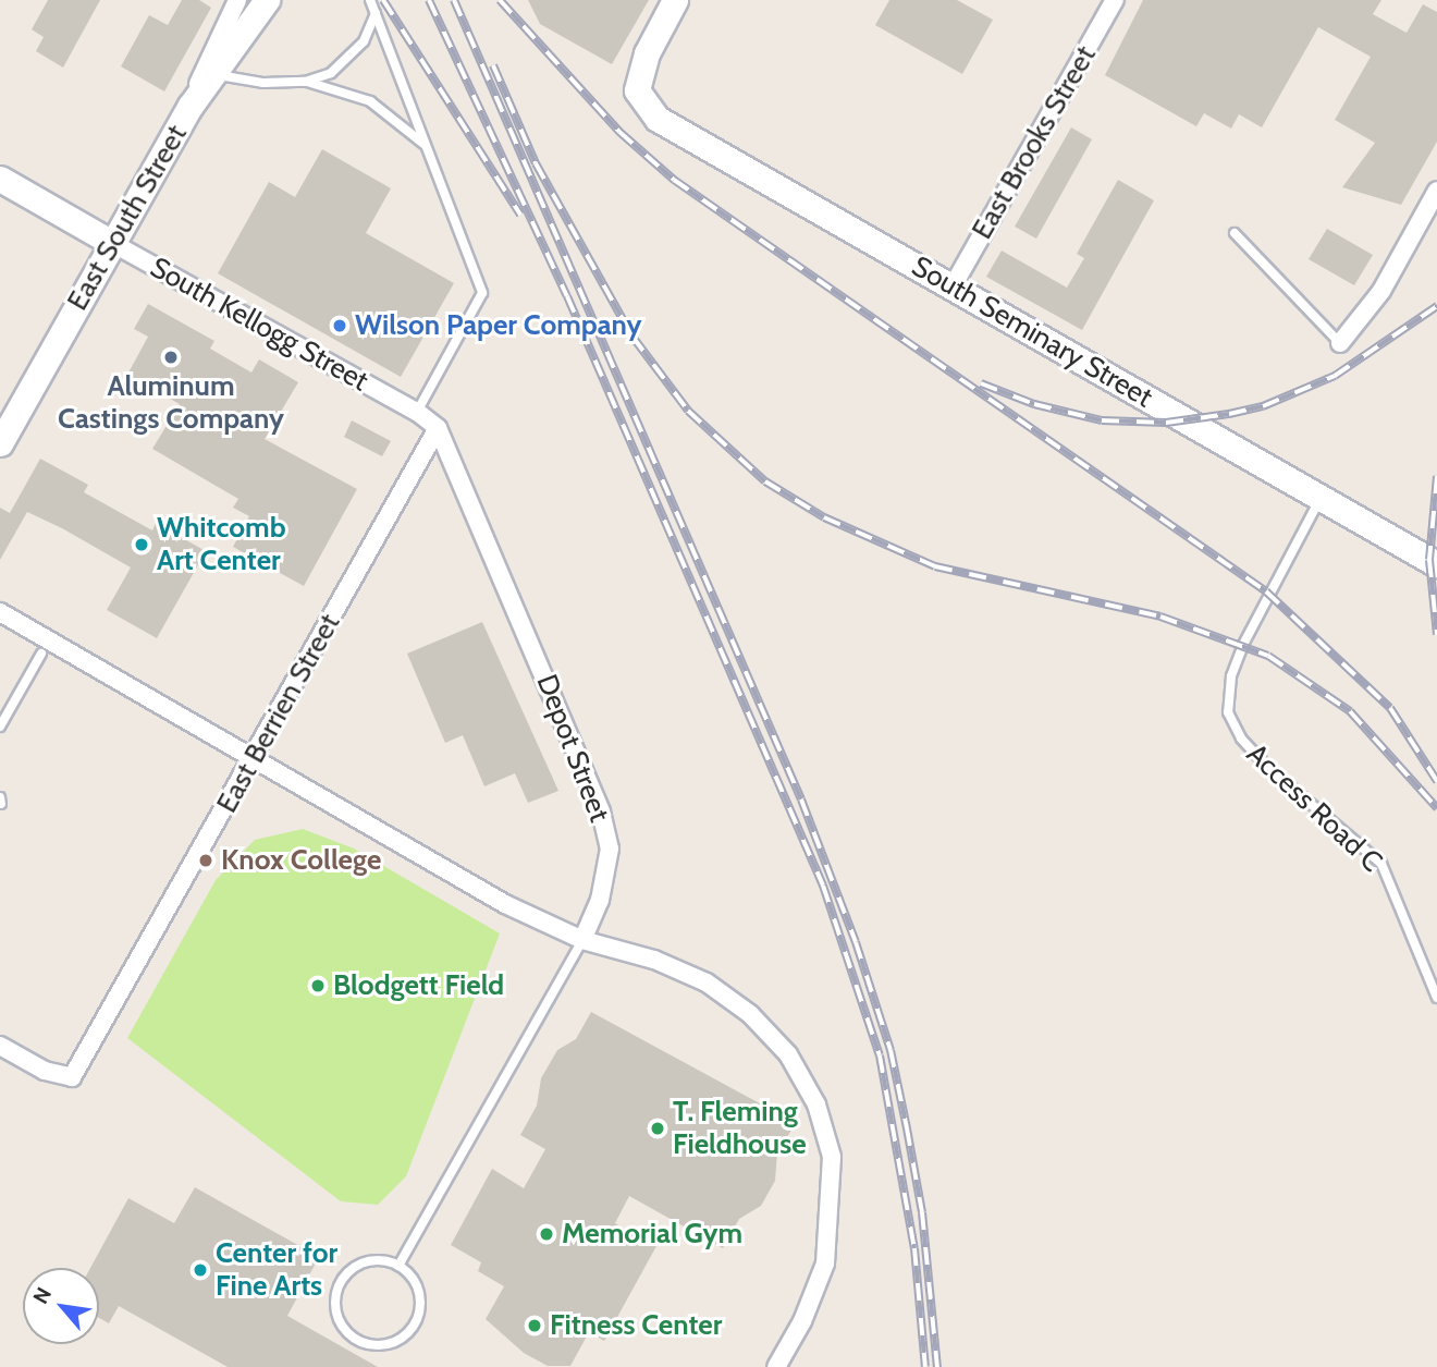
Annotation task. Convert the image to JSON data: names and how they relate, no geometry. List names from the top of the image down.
{
  "streets": {
    "street": [
      "East Brooks Street",
      "East South Street",
      "South Kellogg Street",
      "South Seminary Street",
      "East Berrien Street",
      "Depot Street"
    ],
    "lane": ["Access Road C"]
  },
  "crossings": [
    ["East Brooks Street", "South Seminary Street"],
    ["East South Street", "South Kellogg Street"],
    ["South Kellogg Street", "East Berrien Street"],
    ["South Kellogg Street", "Depot Street"],
    ["South Seminary Street", "Access Road C"],
    ["East Berrien Street", "Depot Street"]
  ],
  "places": [
    "Wilson Paper Company",
    "Aluminum Castings Company",
    "Whitcomb Art Center",
    "Knox College",
    "Blodgett Field",
    "T. Fleming Fieldhouse",
    "Memorial Gym",
    "Center for Fine Arts",
    "Fitness Center"
  ],
  "north": "top left"
}
